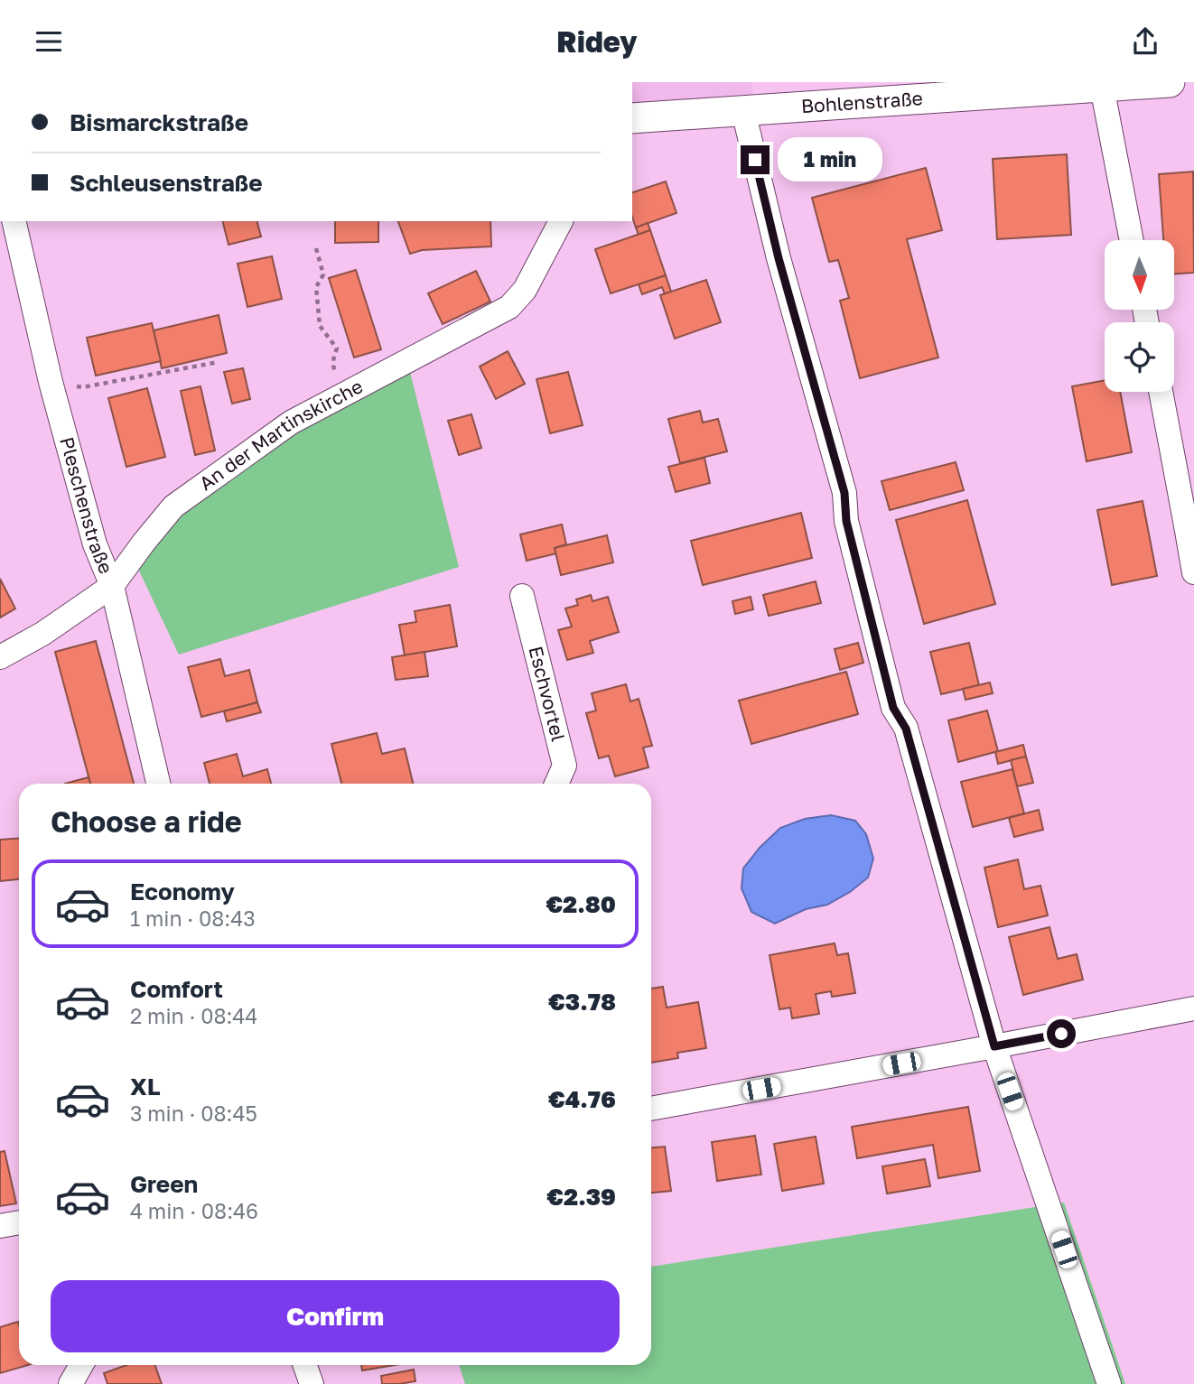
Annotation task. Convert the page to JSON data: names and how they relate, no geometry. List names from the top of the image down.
{
  "streets": {
    "street": [
      "Bohlenstraße",
      "An der Martinskirche",
      "Pleschenstraße",
      "Eschvortel"
    ]
  },
  "crossings": [
    ["An der Martinskirche", "Pleschenstraße"]
  ],
  "north": "bottom",
  "page": {
    "header": "Ridey",
    "banner": ["Bismarckstraße", "Schleusenstraße"],
    "bubble": "1 min",
    "heading": "Choose a ride",
    "list": [
      {
        "name": "Economy",
        "note": "1 min · 08:43",
        "value": "€2.80"
      },
      {
        "name": "Comfort",
        "note": "2 min · 08:44",
        "value": "€3.78"
      },
      {
        "name": "XL",
        "note": "3 min · 08:45",
        "value": "€4.76"
      },
      {
        "name": "Green",
        "note": "4 min · 08:46",
        "value": "€2.39"
      }
    ],
    "buttons": "Confirm"
  }
}
